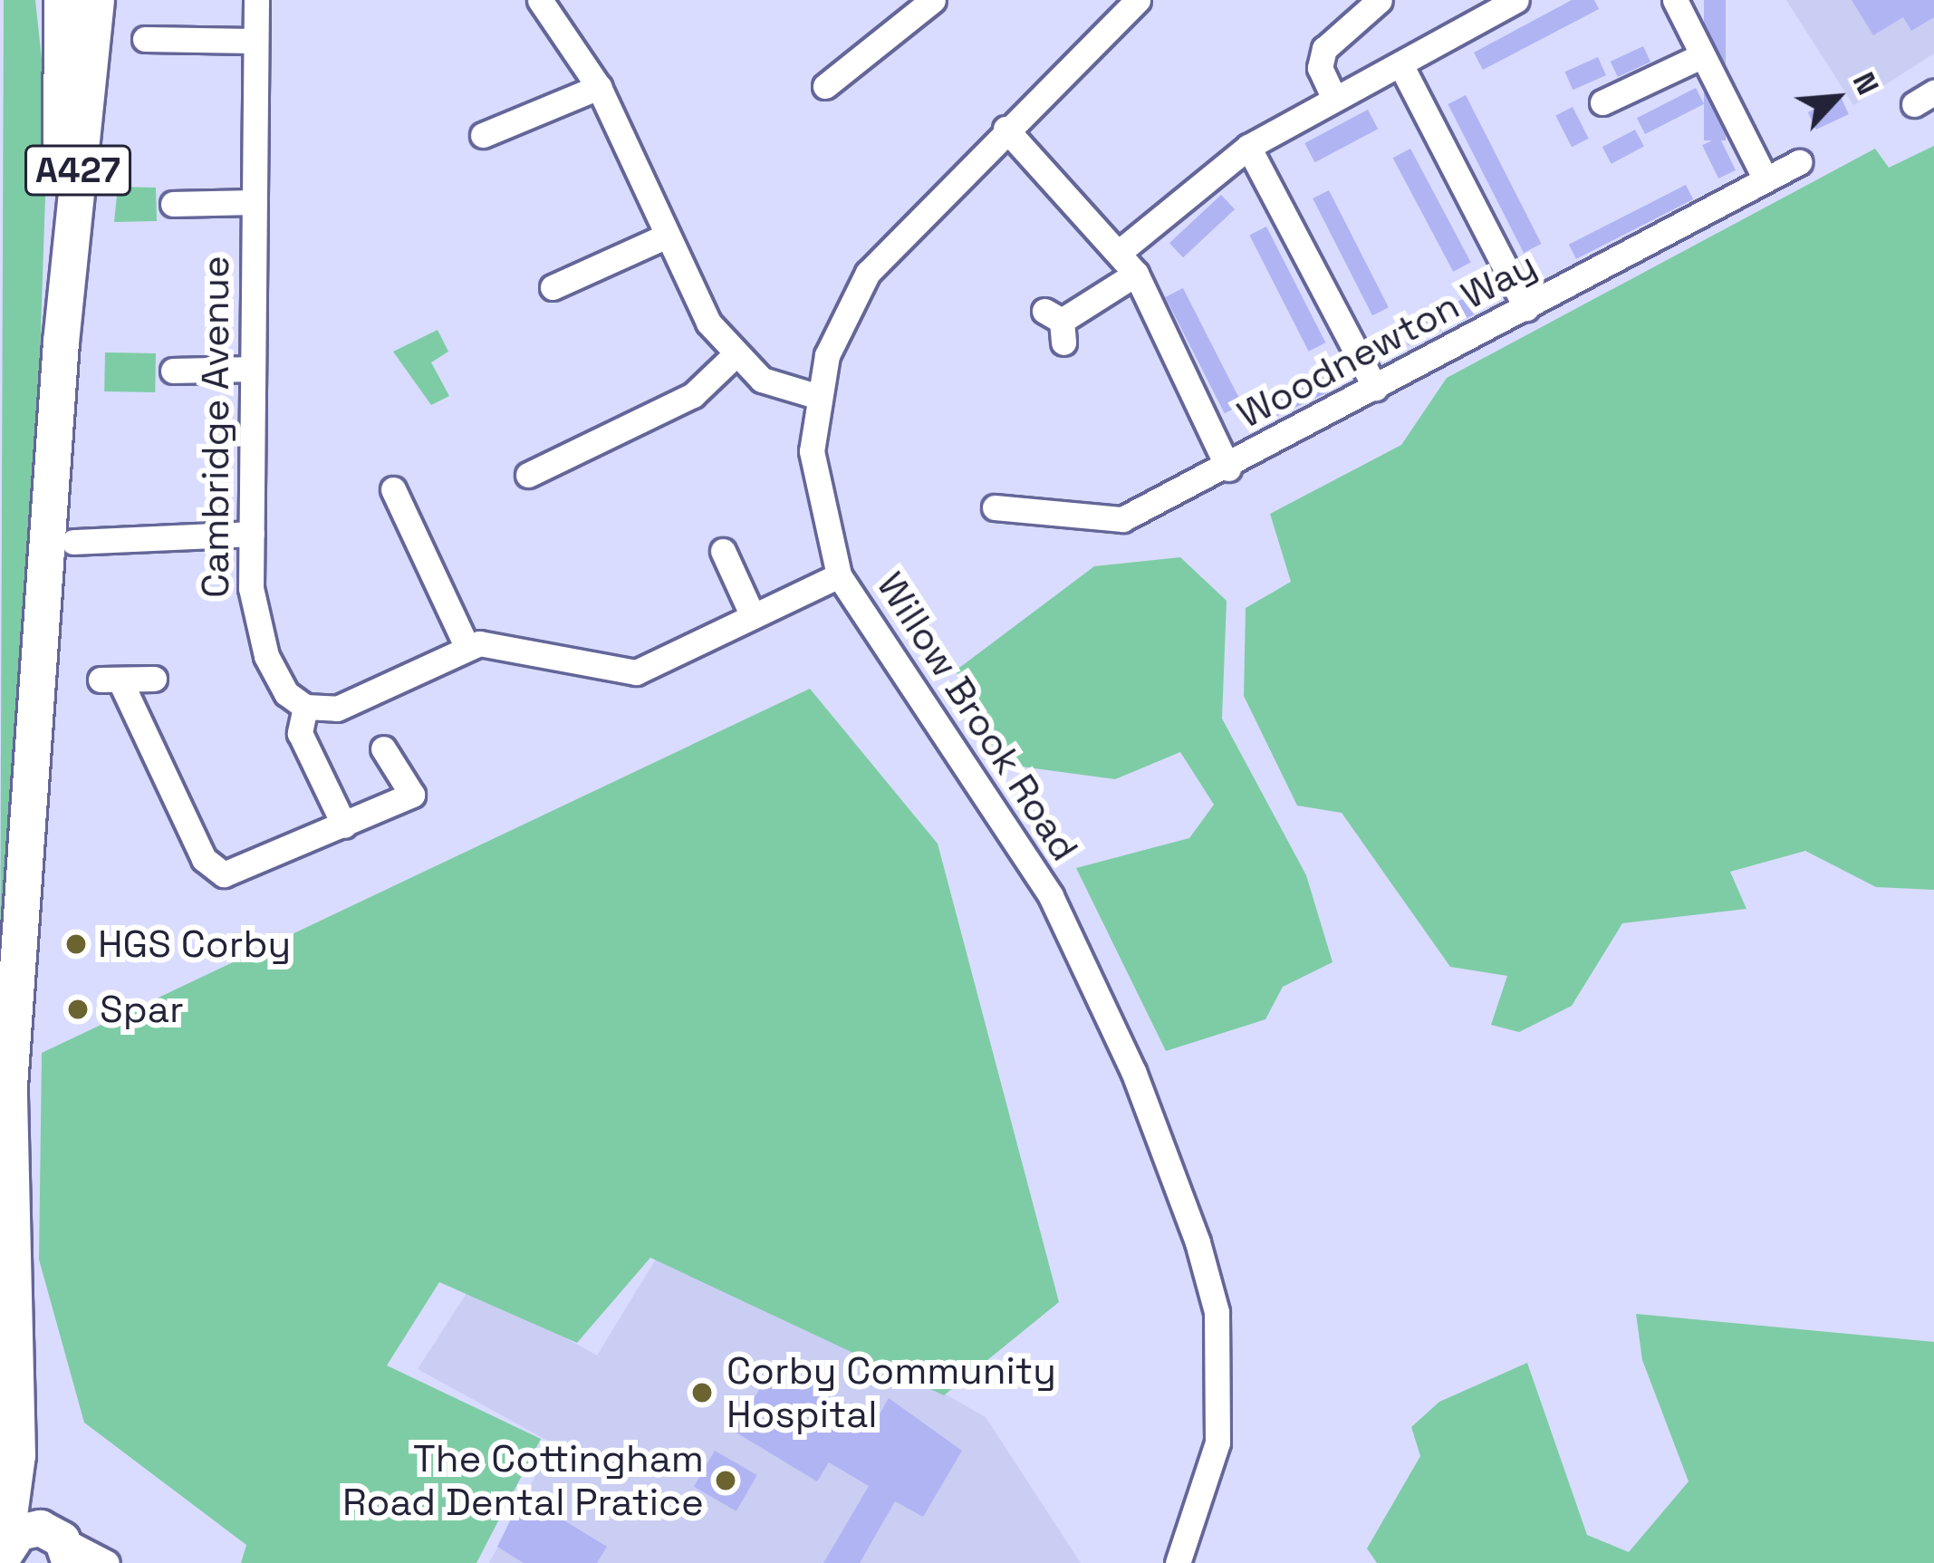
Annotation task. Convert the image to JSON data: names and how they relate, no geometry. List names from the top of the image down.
{
  "streets": {
    "highway": ["A427"],
    "street": ["Woodnewton Way", "Cambridge Avenue", "Willow Brook Road"]
  },
  "places": [
    "HGS Corby",
    "Spar",
    "Corby Community Hospital",
    "The Cottingham Road Dental Pratice"
  ],
  "north": "top right"
}
